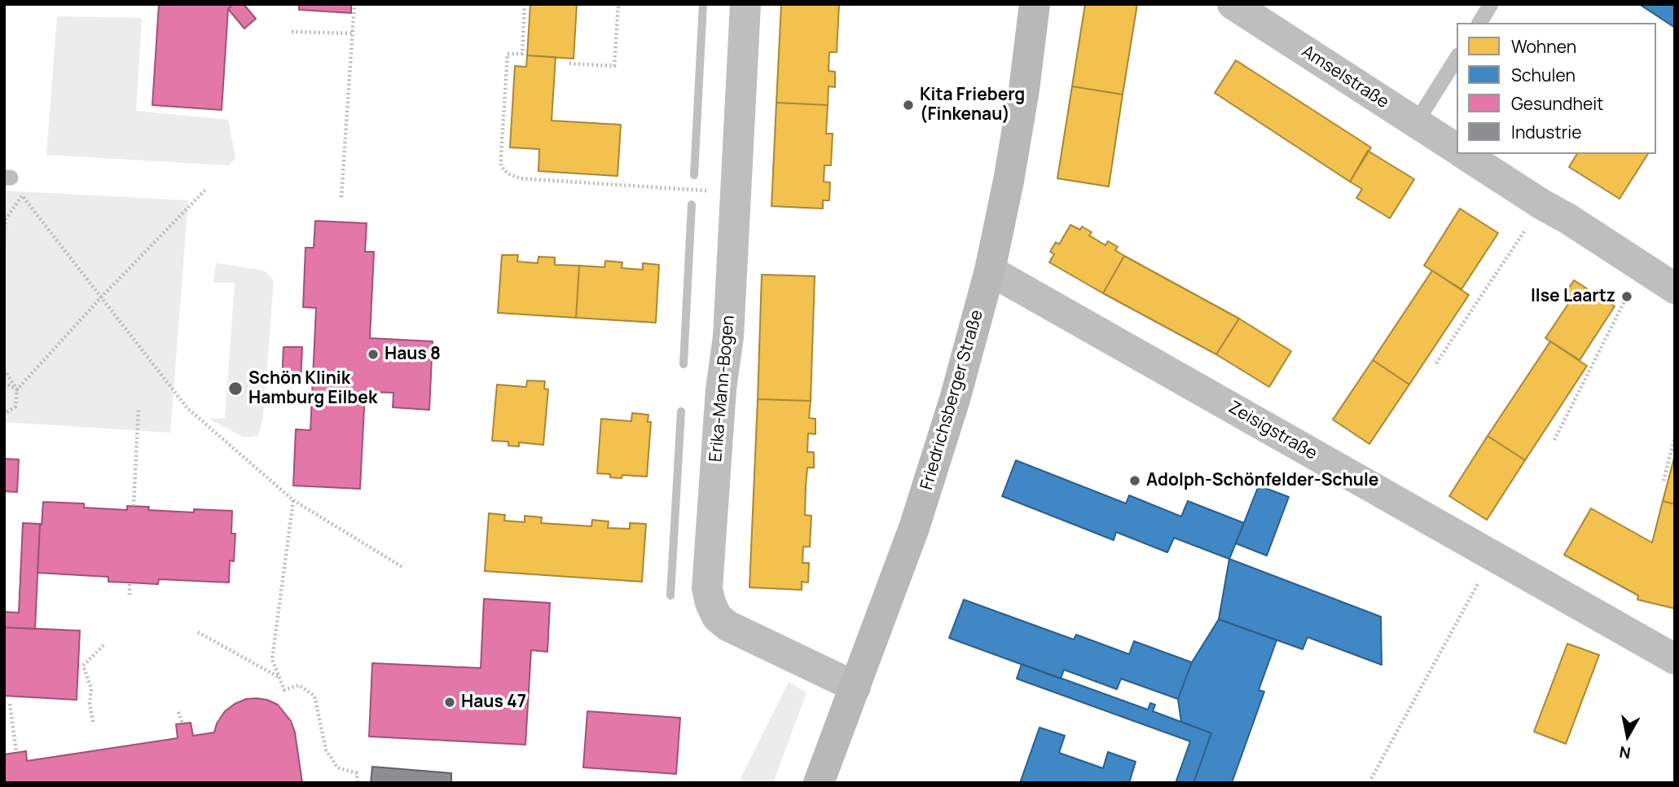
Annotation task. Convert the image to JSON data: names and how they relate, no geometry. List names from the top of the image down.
{
  "streets": {
    "street": [
      "Amselstraße",
      "Erika-Mann-Bogen",
      "Friedrichsberger Straße",
      "Zeisigstraße"
    ]
  },
  "crossings": [
    ["Erika-Mann-Bogen", "Friedrichsberger Straße"],
    ["Friedrichsberger Straße", "Zeisigstraße"]
  ],
  "places": [
    "Kita Frieberg (Finkenau)",
    "Ilse Laartz",
    "Haus 8",
    "Schön Klinik Hamburg Eilbek",
    "Adolph-Schönfelder-Schule",
    "Haus 47"
  ],
  "legend": [
    "Wohnen",
    "Schulen",
    "Gesundheit",
    "Industrie"
  ],
  "north": "bottom"
}
